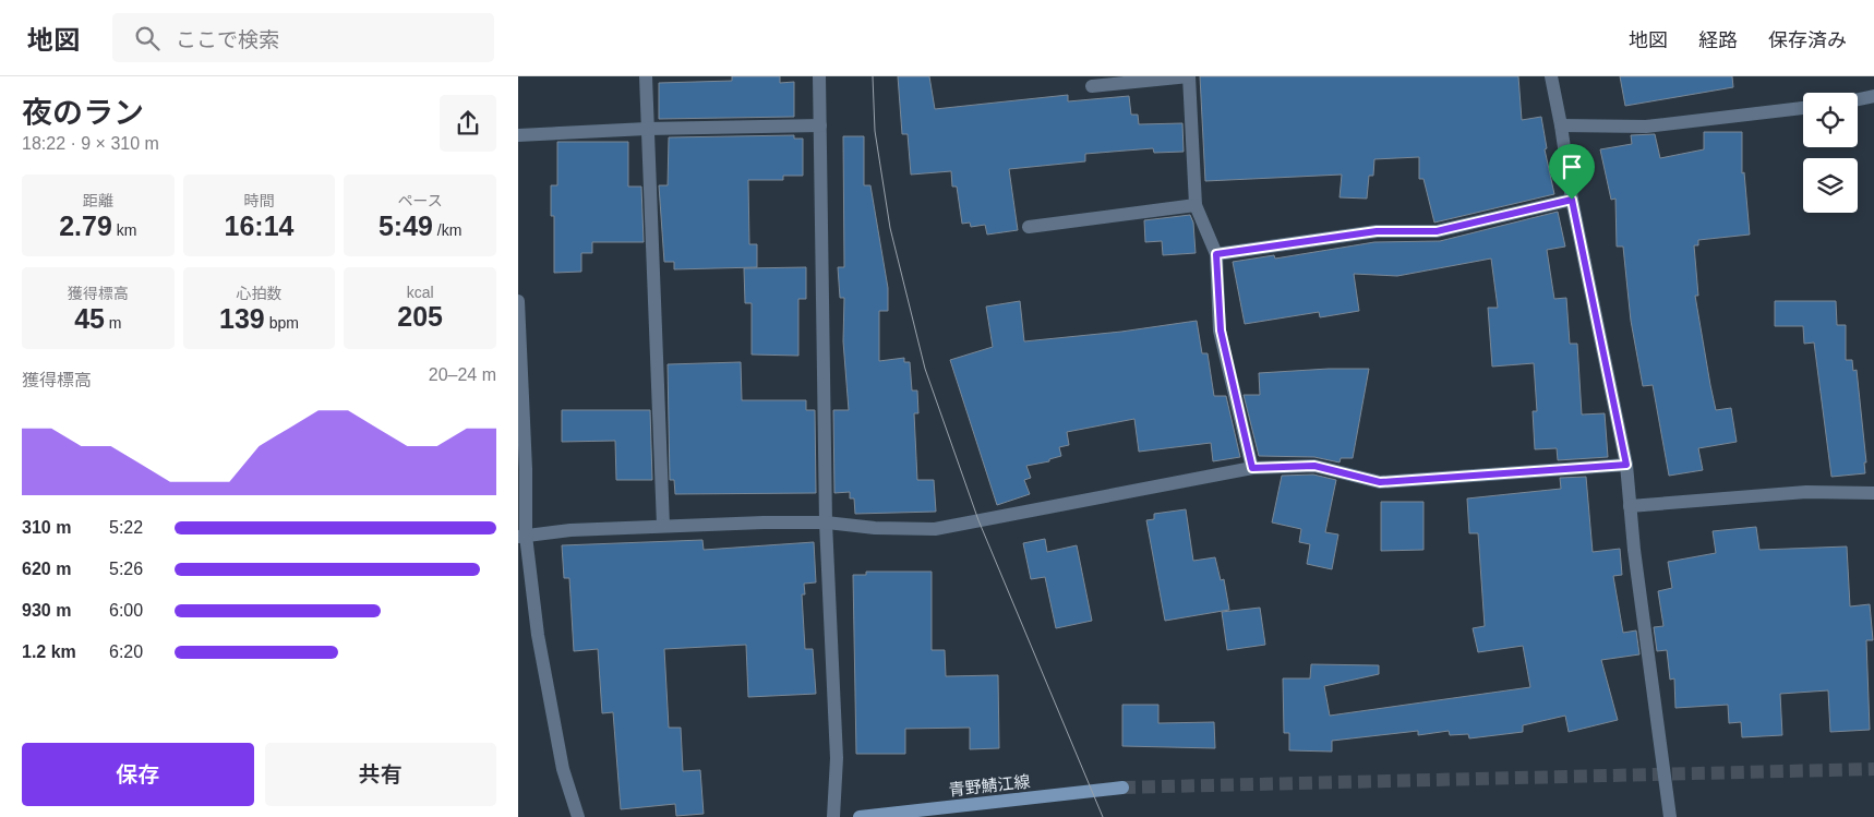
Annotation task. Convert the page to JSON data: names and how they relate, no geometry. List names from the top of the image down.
{
  "streets": {
    "main road": ["青野鯖江線"]
  },
  "page": {
    "header": "地図",
    "search": "ここで検索",
    "nav": ["地図", "経路", "保存済み"],
    "heading": ["夜のラン", "18:22 · 9 × 310 m"],
    "stats": [
      ["距離", "2.79 km"],
      ["時間", "16:14"],
      ["ペース", "5:49 /km"],
      ["獲得標高", "45 m"],
      ["心拍数", "139 bpm"],
      ["kcal", "205"]
    ],
    "chart": ["獲得標高", "20–24 m"],
    "list": [
      {
        "name": "310 m",
        "note": "5:22"
      },
      {
        "name": "620 m",
        "note": "5:26"
      },
      {
        "name": "930 m",
        "note": "6:00"
      },
      {
        "name": "1.2 km",
        "note": "6:20"
      }
    ],
    "buttons": ["保存", "共有"]
  }
}
